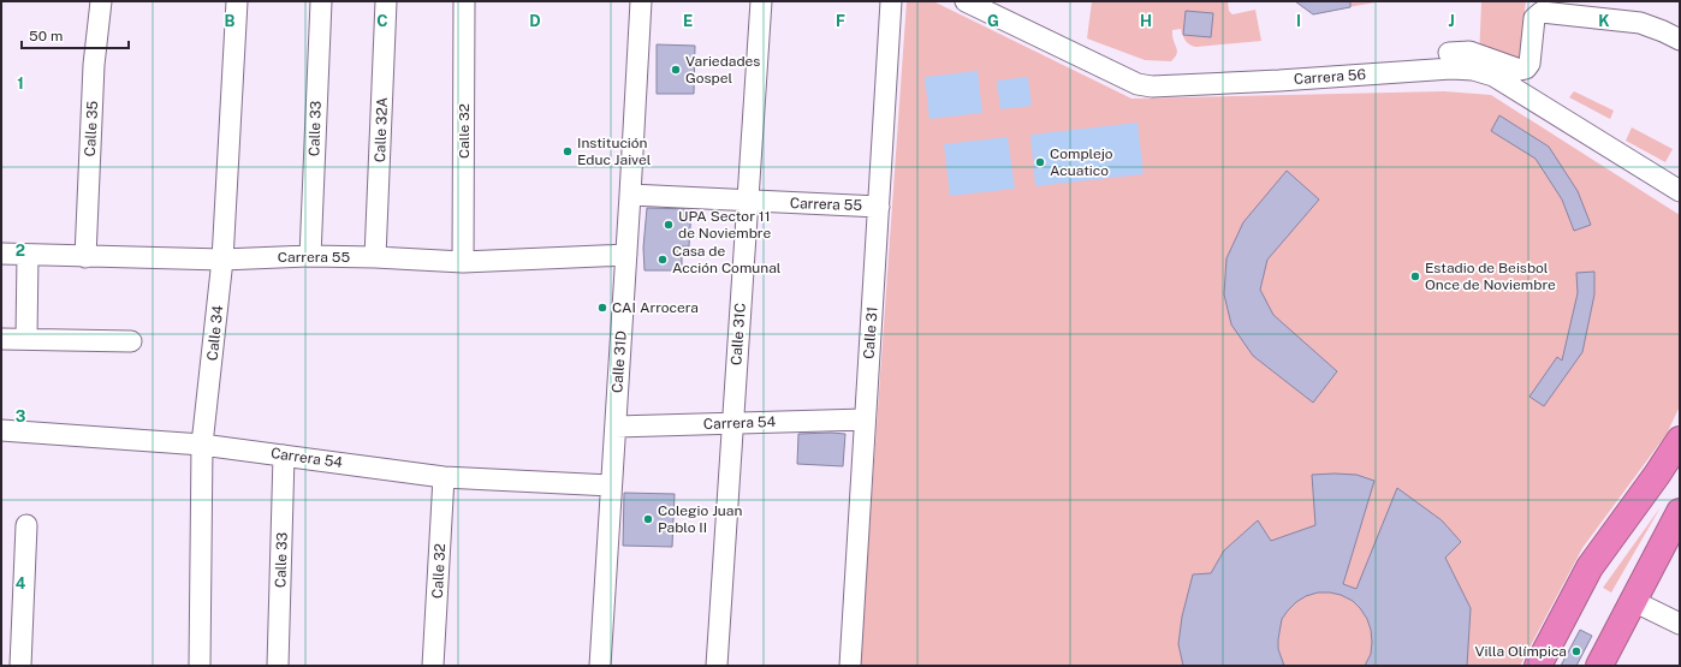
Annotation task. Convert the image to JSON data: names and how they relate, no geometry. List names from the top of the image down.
{
  "streets": {
    "street": [
      "Carrera 56",
      "Calle 35",
      "Calle 33",
      "Calle 32A",
      "Calle 32",
      "Carrera 55",
      "Calle 34",
      "Calle 31",
      "Calle 31C",
      "Calle 31D",
      "Carrera 54"
    ]
  },
  "crossings": [
    ["Calle 35", "Carrera 55"],
    ["Calle 33", "Carrera 55"],
    ["Calle 33", "Carrera 54"],
    ["Calle 32A", "Carrera 55"],
    ["Calle 32", "Carrera 55"],
    ["Calle 32", "Carrera 54"],
    ["Carrera 55", "Calle 34"],
    ["Carrera 55", "Calle 31"],
    ["Carrera 55", "Calle 31C"],
    ["Carrera 55", "Calle 31D"],
    ["Calle 34", "Carrera 54"],
    ["Calle 31", "Carrera 54"],
    ["Calle 31C", "Carrera 54"],
    ["Calle 31D", "Carrera 54"]
  ],
  "places": [
    "Variedades Gospel",
    "Institución Educ Jaivel",
    "Complejo Acuatico",
    "UPA Sector 11 de Noviembre",
    "Casa de Acción Comunal",
    "Estadio de Beisbol Once de Noviembre",
    "CAI Arrocera",
    "Colegio Juan Pablo II",
    "Villa Olímpica"
  ],
  "scale_bar": "50 m",
  "grid": {
    "columns": [
      "B",
      "C",
      "D",
      "E",
      "F",
      "G",
      "H",
      "I",
      "J",
      "K"
    ],
    "rows": [
      "1",
      "2",
      "3",
      "4"
    ]
  }
}
